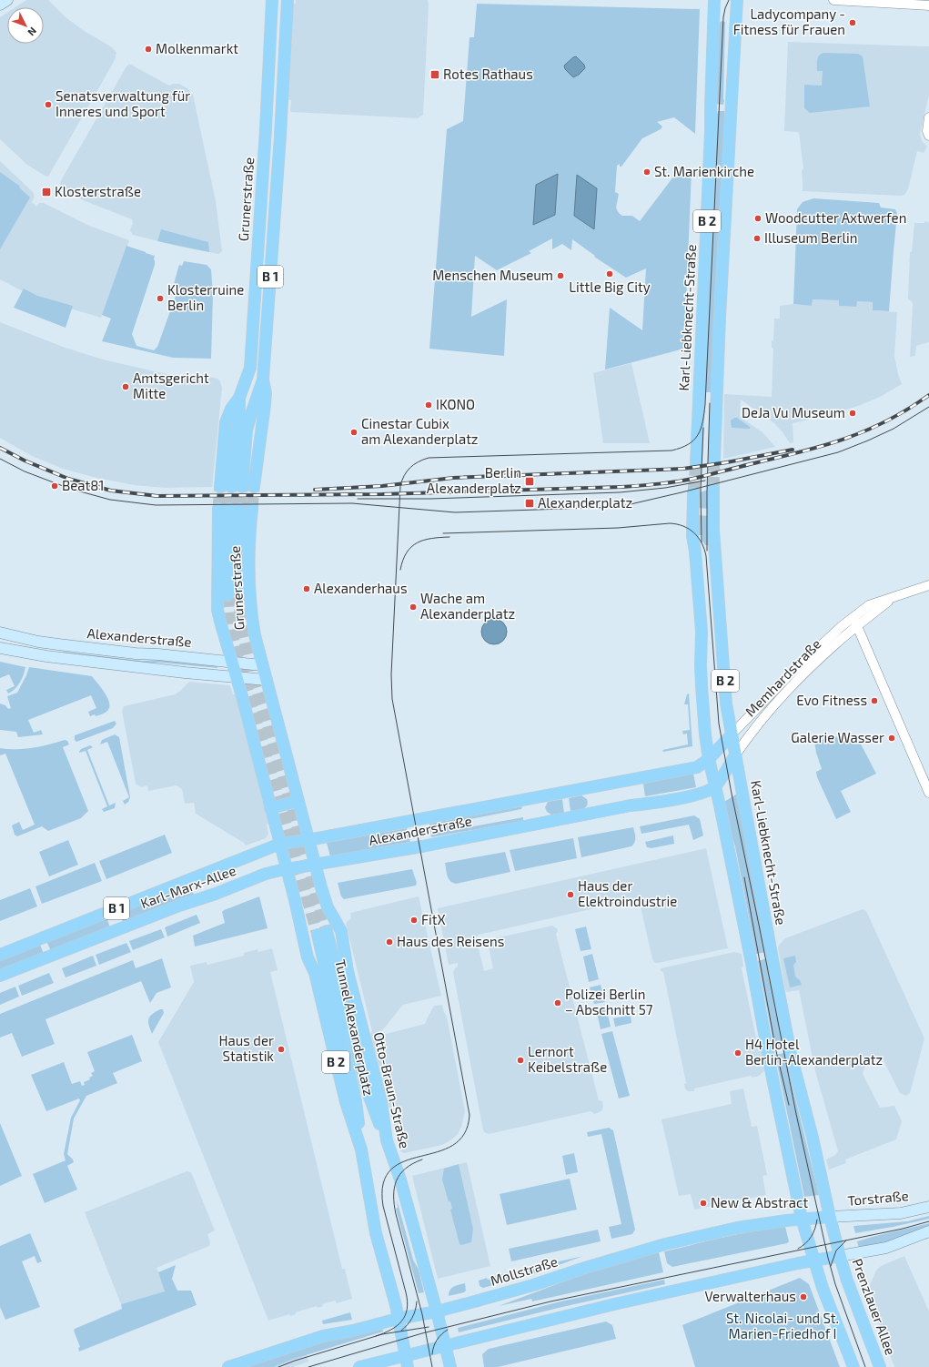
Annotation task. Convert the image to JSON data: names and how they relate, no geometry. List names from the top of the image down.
{
  "streets": {
    "main road": [
      "Grunerstraße",
      "B 2",
      "B 1",
      "Karl-Liebknecht-Straße",
      "Alexanderstraße",
      "Karl-Marx-Allee",
      "Tunnel Alexanderplatz",
      "Otto-Braun-Straße",
      "Torstraße",
      "Mollstraße",
      "Prenzlauer Allee"
    ],
    "street": ["Memhardstraße"]
  },
  "crossings": [
    ["Grunerstraße", "B 1"],
    ["Grunerstraße", "Alexanderstraße"],
    ["B 2", "Alexanderstraße"],
    ["B 2", "Karl-Marx-Allee"],
    ["B 2", "Tunnel Alexanderplatz"],
    ["B 2", "Mollstraße"],
    ["Karl-Liebknecht-Straße", "Alexanderstraße"],
    ["Karl-Liebknecht-Straße", "Memhardstraße"],
    ["Karl-Liebknecht-Straße", "Torstraße"],
    ["Karl-Liebknecht-Straße", "Mollstraße"],
    ["Karl-Liebknecht-Straße", "Prenzlauer Allee"],
    ["Alexanderstraße", "Memhardstraße"],
    ["Alexanderstraße", "Karl-Marx-Allee"],
    ["Alexanderstraße", "Otto-Braun-Straße"],
    ["Tunnel Alexanderplatz", "Otto-Braun-Straße"],
    ["Otto-Braun-Straße", "Mollstraße"],
    ["Torstraße", "Mollstraße"]
  ],
  "parks": ["St. Nicolai- und St. Marien-Friedhof I"],
  "places": {
    "other": [
      "Ladycompany - Fitness für Frauen",
      "Molkenmarkt",
      "Senatsverwaltung für Inneres und Sport",
      "St. Marienkirche",
      "Woodcutter Axtwerfen",
      "Illuseum Berlin",
      "Little Big City",
      "Menschen Museum",
      "Klosterruine Berlin",
      "Amtsgericht Mitte",
      "IKONO",
      "DeJa Vu Museum",
      "Cinestar Cubix am Alexanderplatz",
      "Beat81",
      "Alexanderhaus",
      "Wache am Alexanderplatz",
      "Evo Fitness",
      "Galerie Wasser",
      "Haus der Elektroindustrie",
      "FitX",
      "Haus des Reisens",
      "Polizei Berlin – Abschnitt 57",
      "Haus der Statistik",
      "H4 Hotel Berlin-Alexanderplatz",
      "Lernort Keibelstraße",
      "New & Abstract",
      "Verwalterhaus"
    ],
    "transit": [
      "Rotes Rathaus",
      "Klosterstraße",
      "Berlin Alexanderplatz",
      "Alexanderplatz"
    ]
  },
  "north": "bottom right"
}
